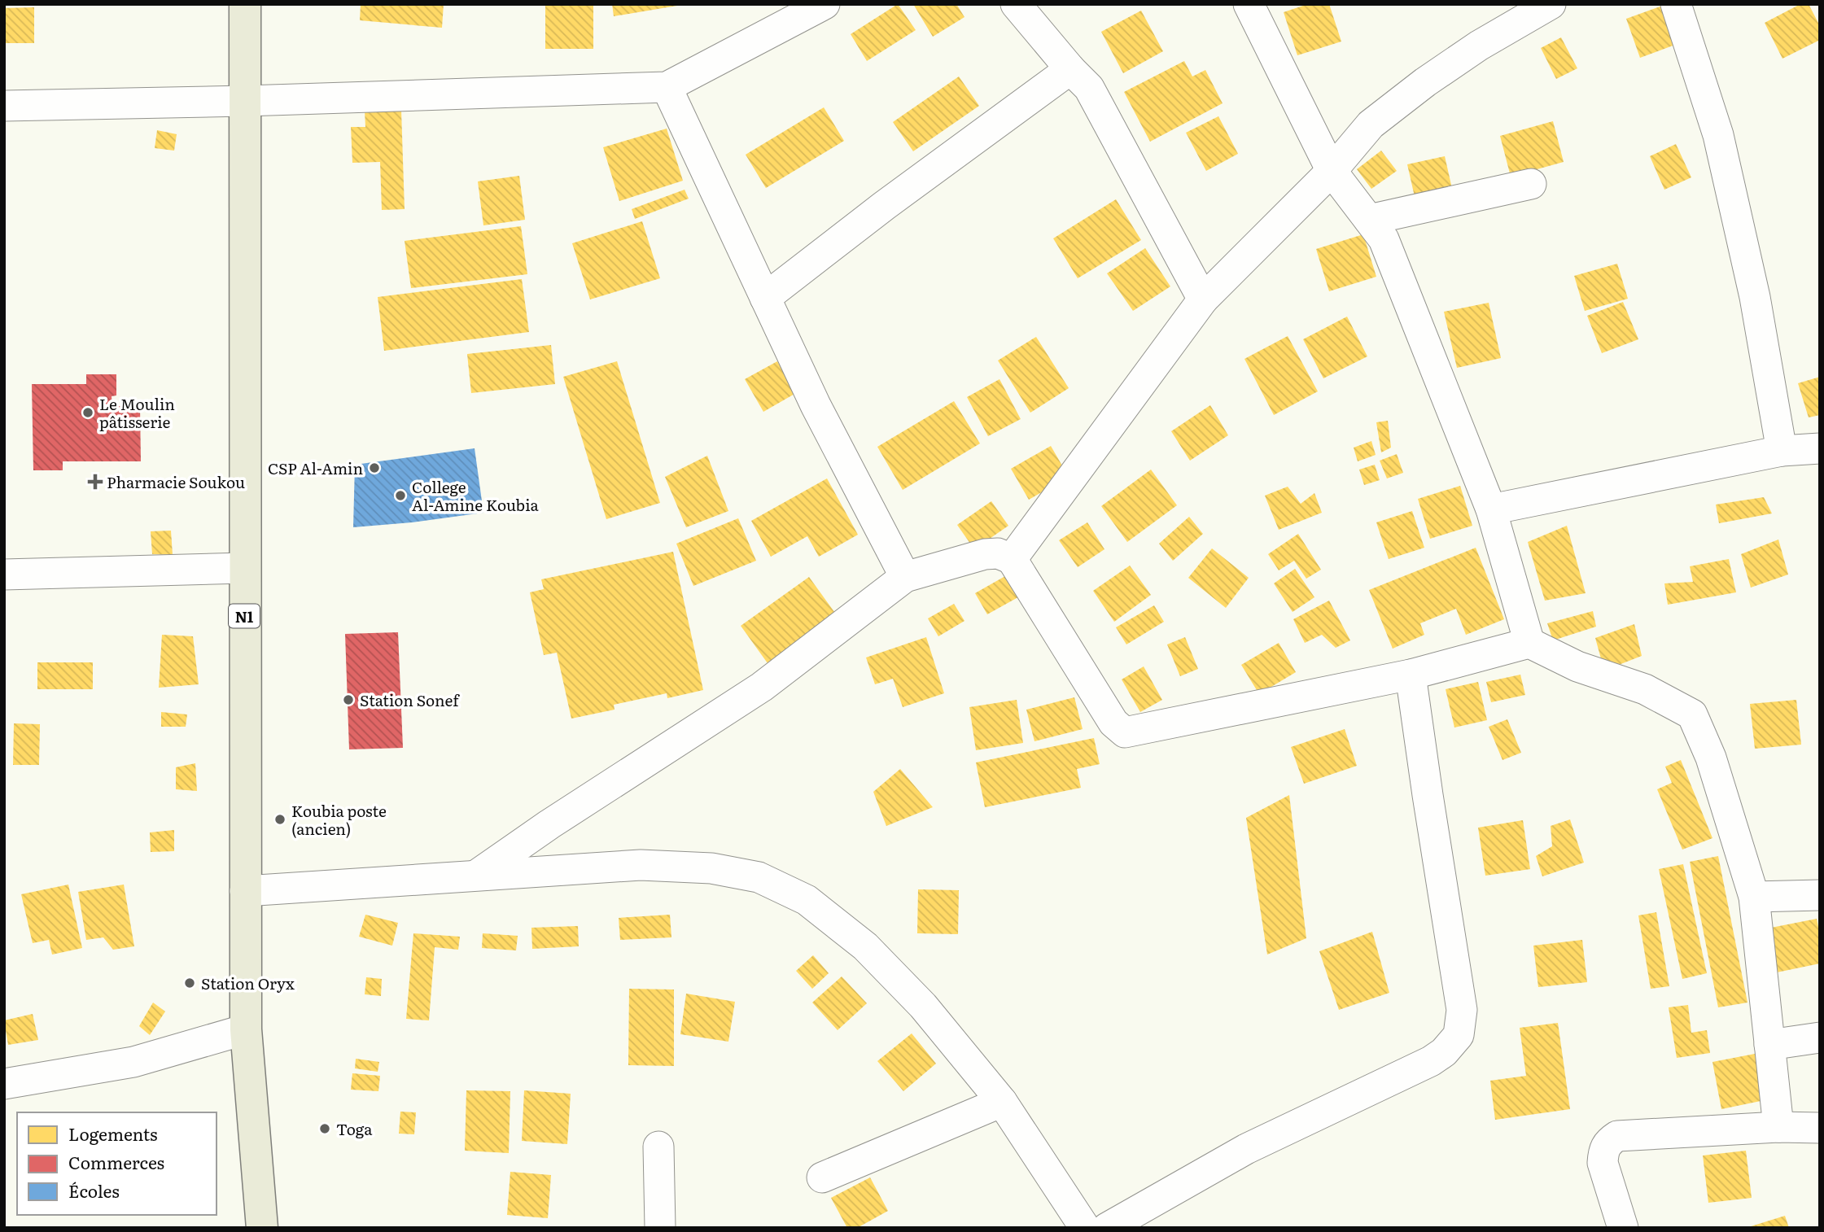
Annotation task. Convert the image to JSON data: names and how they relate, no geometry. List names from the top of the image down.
{
  "streets": {
    "main road": ["N1"]
  },
  "places": {
    "other": [
      "Le Moulin pâtisserie",
      "CSP Al-Amin",
      "College Al-Amine Koubia",
      "Station Sonef",
      "Koubia poste (ancien)",
      "Station Oryx",
      "Toga"
    ],
    "health": ["Pharmacie Soukou"]
  },
  "legend": ["Logements", "Commerces", "Écoles"]
}
